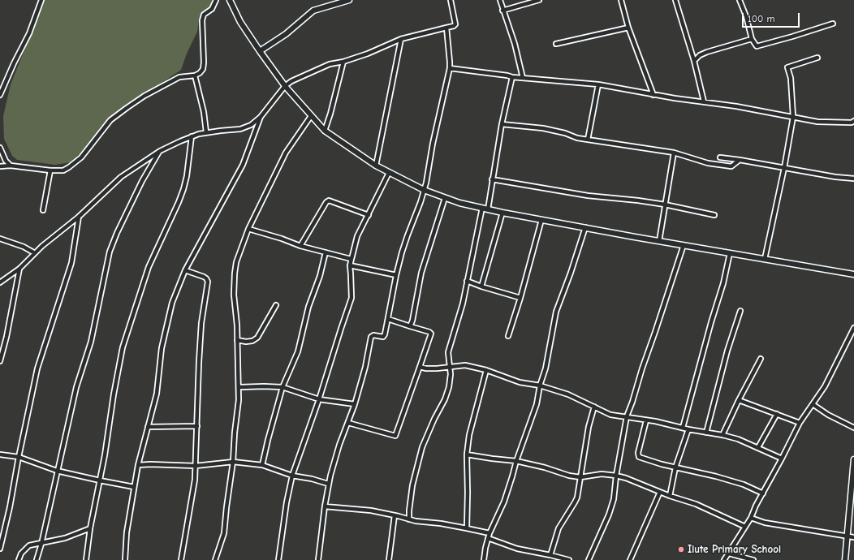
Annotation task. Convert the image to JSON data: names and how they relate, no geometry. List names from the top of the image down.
{
  "places": ["Ilute Primary School"],
  "scale_bar": "100 m"
}
